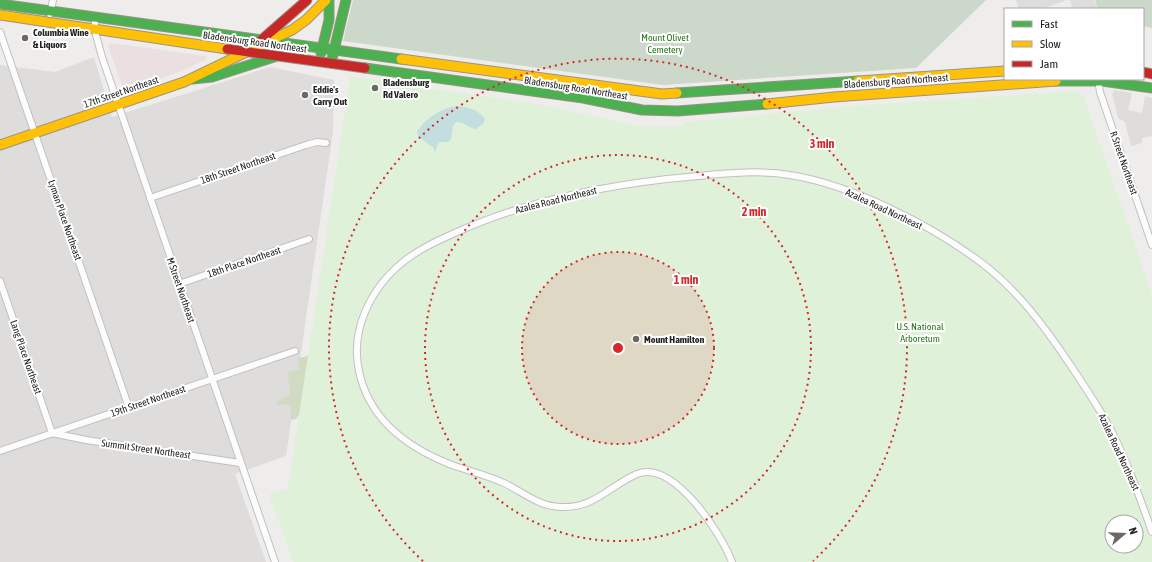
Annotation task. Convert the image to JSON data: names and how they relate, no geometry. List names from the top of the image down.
{
  "streets": {
    "main road": ["Bladensburg Road Northeast", "17th Street Northeast"],
    "street": [
      "R Street Northeast",
      "18th Street Northeast",
      "Azalea Road Northeast",
      "Lyman Place Northeast",
      "18th Place Northeast",
      "M Street Northeast",
      "Lang Place Northeast",
      "19th Street Northeast",
      "Summit Street Northeast"
    ]
  },
  "crossings": [
    ["Bladensburg Road Northeast", "17th Street Northeast"],
    ["Bladensburg Road Northeast", "M Street Northeast"],
    ["17th Street Northeast", "Lyman Place Northeast"],
    ["17th Street Northeast", "M Street Northeast"],
    ["18th Street Northeast", "M Street Northeast"],
    ["Lyman Place Northeast", "19th Street Northeast"],
    ["18th Place Northeast", "M Street Northeast"],
    ["M Street Northeast", "19th Street Northeast"],
    ["M Street Northeast", "Summit Street Northeast"],
    ["Lang Place Northeast", "19th Street Northeast"],
    ["Lang Place Northeast", "Summit Street Northeast"],
    ["19th Street Northeast", "Summit Street Northeast"]
  ],
  "parks": ["Mount Olivet Cemetery", "U.S. National Arboretum"],
  "places": [
    "Columbia Wine & Liquors",
    "Bladensburg Rd Valero",
    "Eddie's Carry Out",
    "Mount Hamilton"
  ],
  "legend": ["Fast", "Slow", "Jam"],
  "north": "right",
  "rings": ["3 min", "2 min", "1 min"]
}
